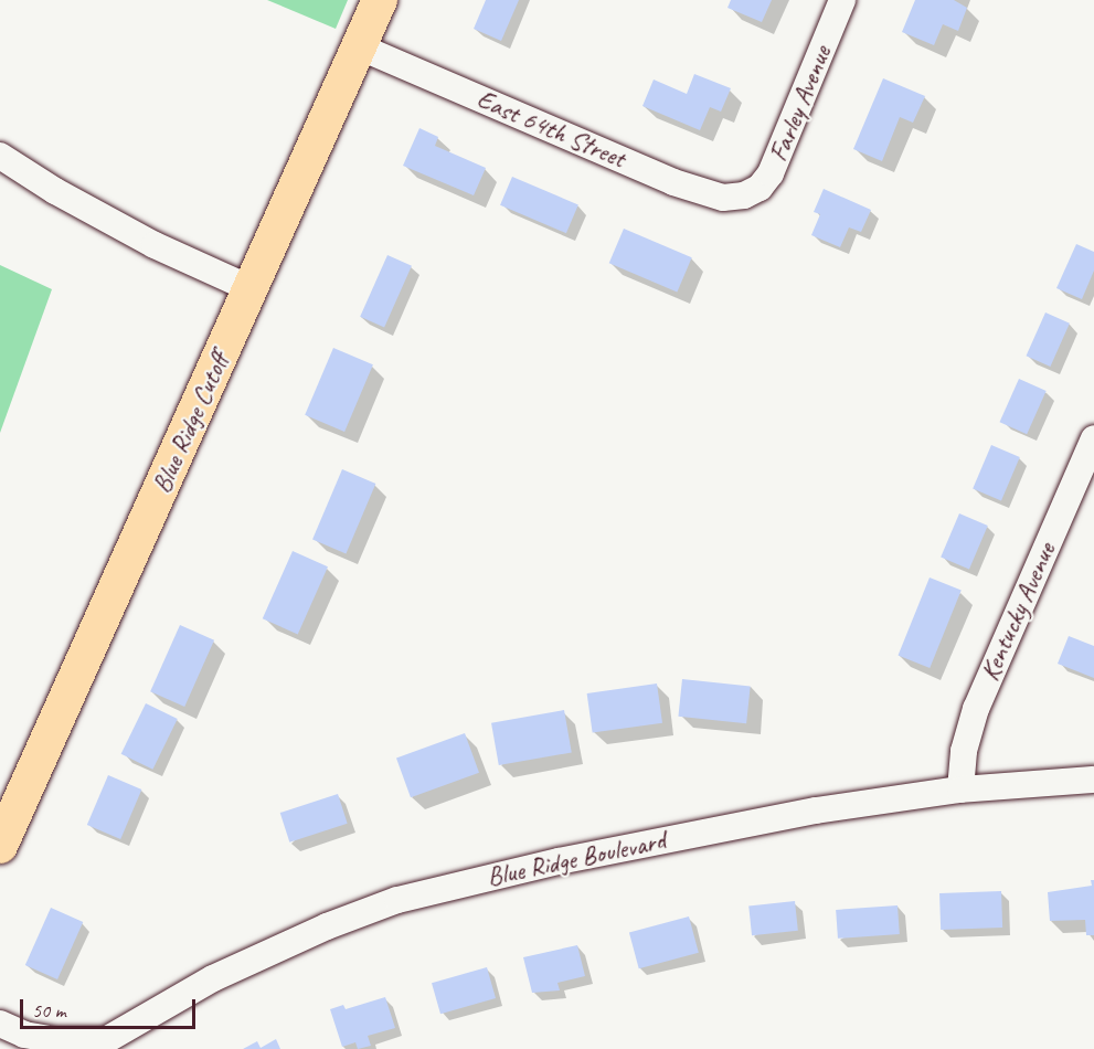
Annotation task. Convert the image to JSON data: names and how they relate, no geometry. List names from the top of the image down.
{
  "streets": {
    "main road": ["Blue Ridge Cutoff"],
    "street": [
      "Farley Avenue",
      "East 64th Street",
      "Kentucky Avenue",
      "Blue Ridge Boulevard"
    ]
  },
  "crossings": [
    ["Farley Avenue", "East 64th Street"],
    ["East 64th Street", "Blue Ridge Cutoff"],
    ["Kentucky Avenue", "Blue Ridge Boulevard"]
  ],
  "scale_bar": "50 m"
}
